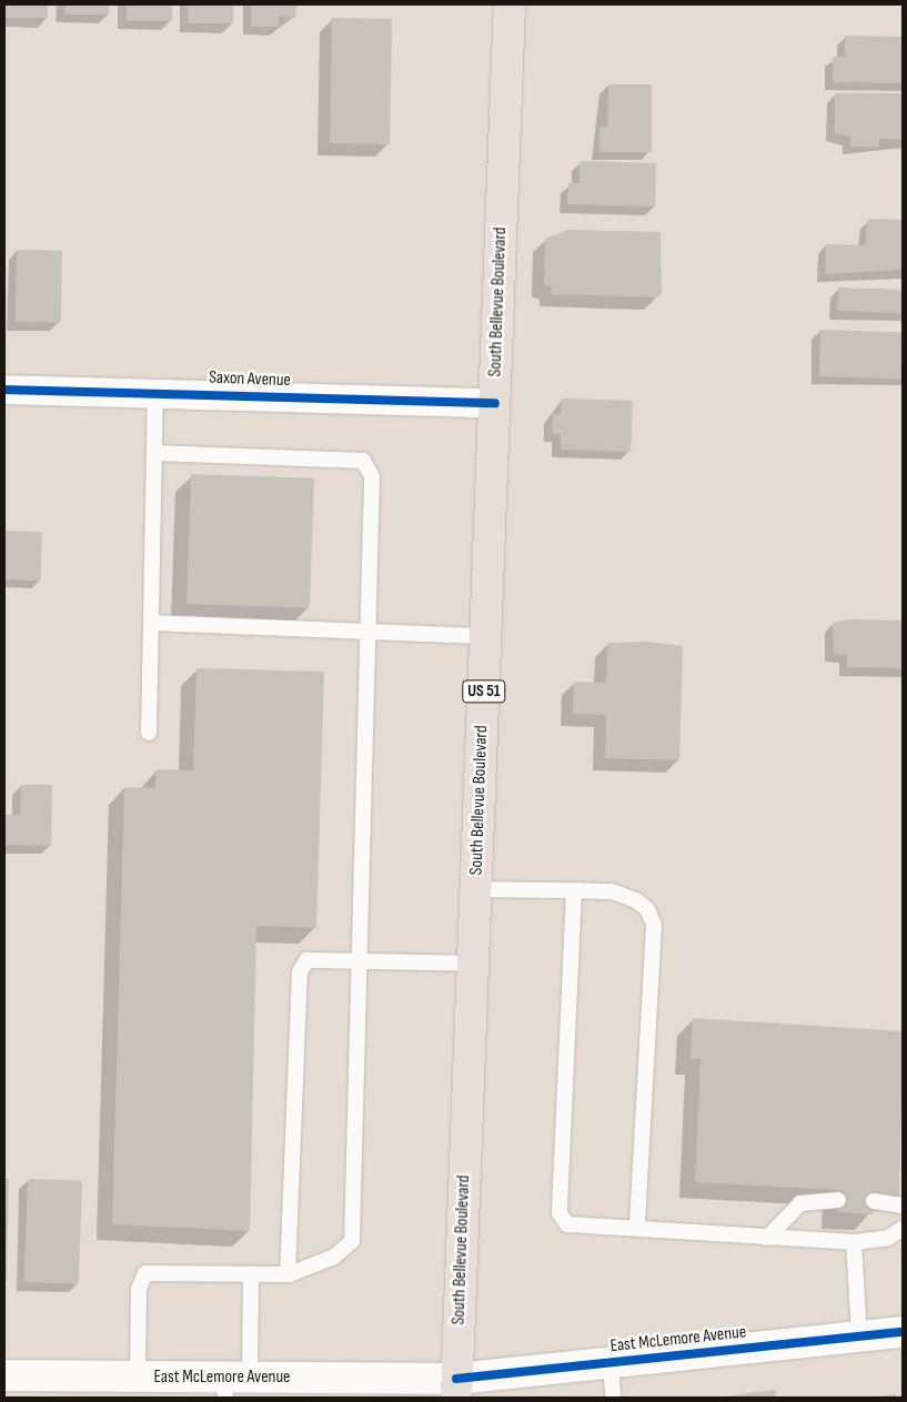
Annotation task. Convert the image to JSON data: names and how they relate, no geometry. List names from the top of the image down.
{
  "streets": {
    "main road": ["South Bellevue Boulevard", "US 51", "East McLemore Avenue"],
    "street": ["Saxon Avenue"]
  },
  "crossings": [
    ["South Bellevue Boulevard", "Saxon Avenue"],
    ["South Bellevue Boulevard", "East McLemore Avenue"]
  ]
}
